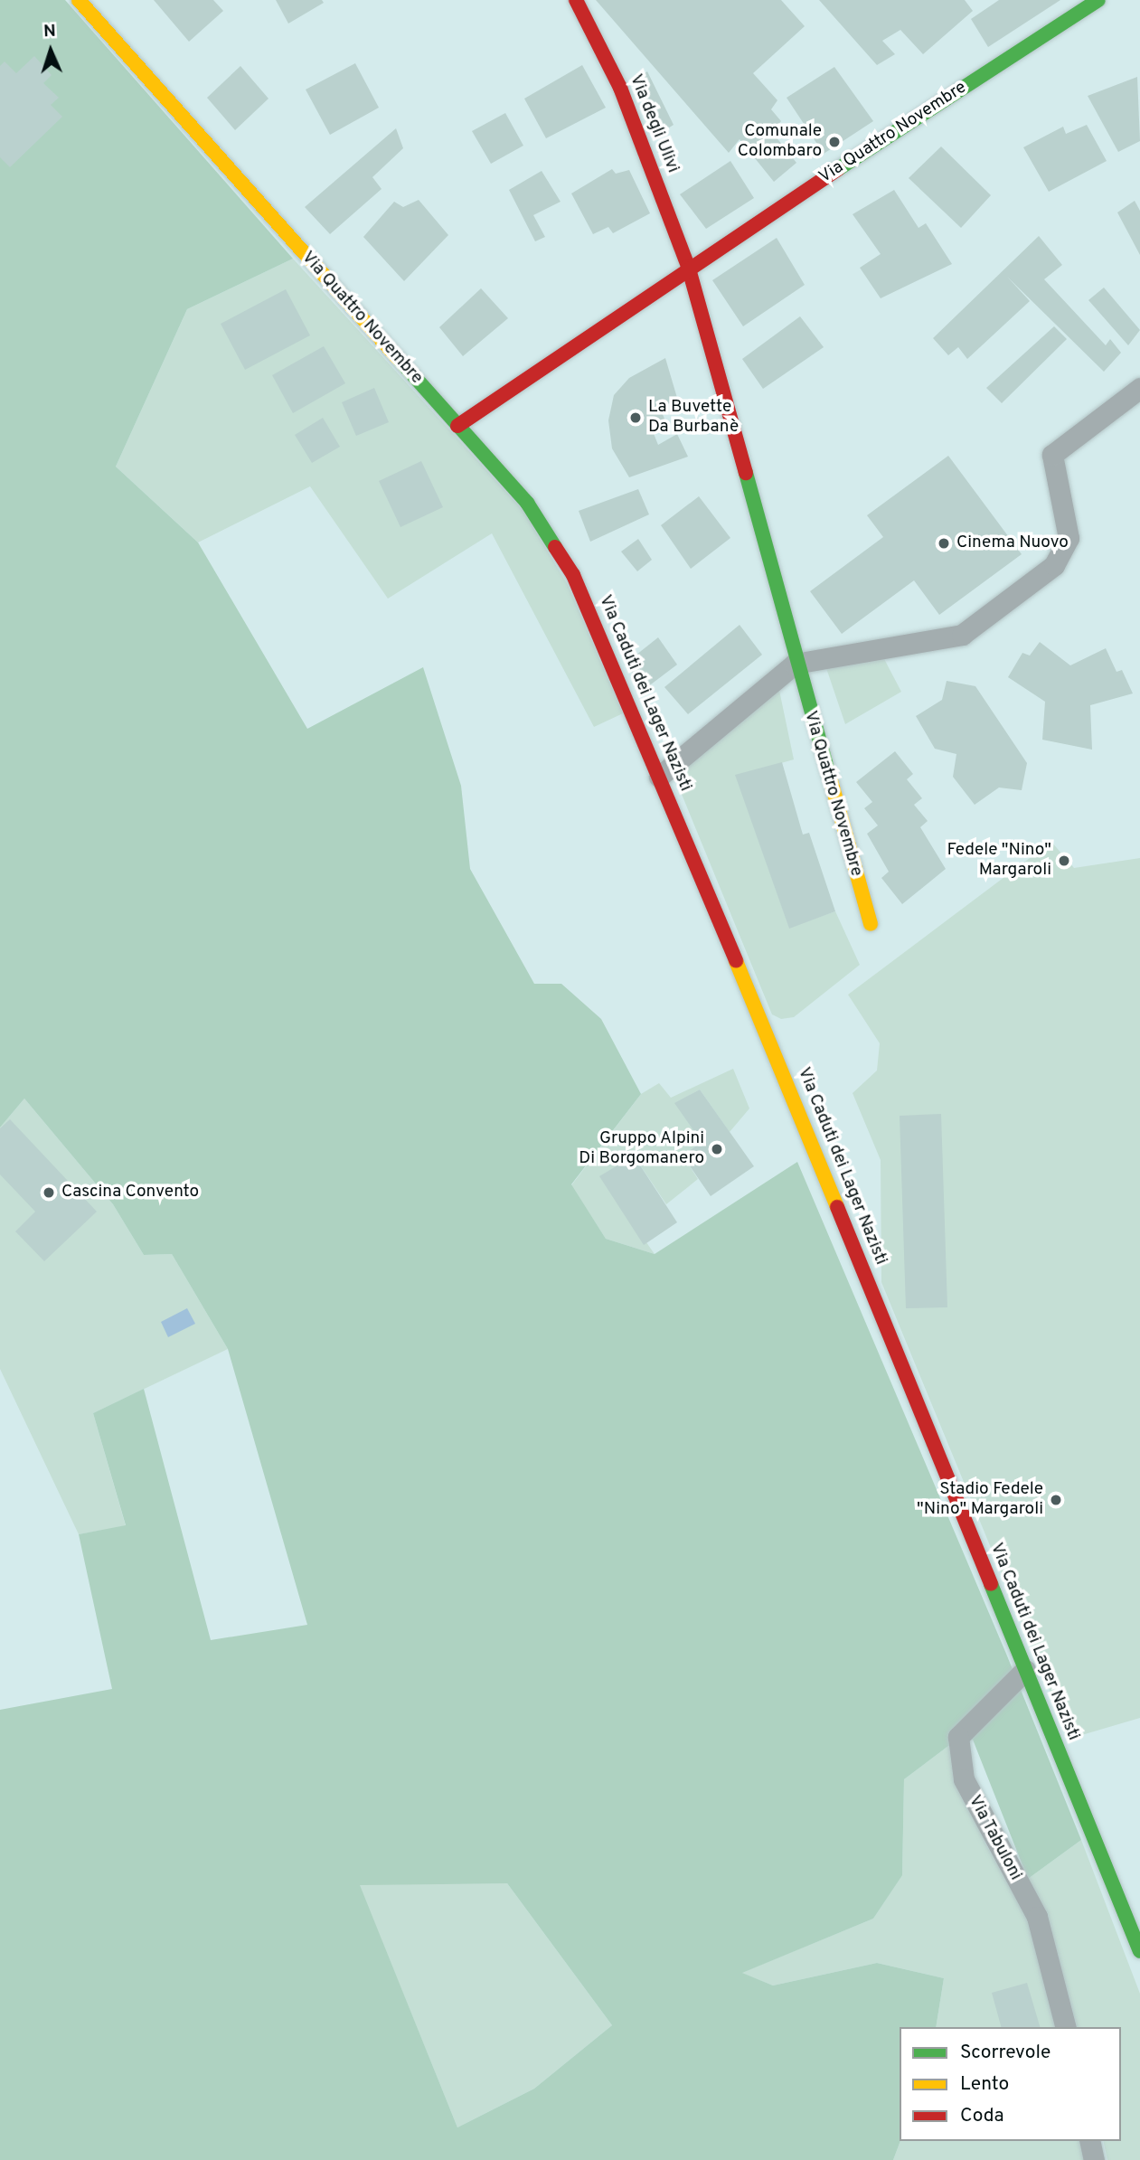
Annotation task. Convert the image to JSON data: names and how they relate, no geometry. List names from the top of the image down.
{
  "streets": {
    "main road": ["Via degli Ulivi", "Via Quattro Novembre", "Via Caduti dei Lager Nazisti"],
    "street": ["Via Tabuloni"]
  },
  "crossings": [
    ["Via degli Ulivi", "Via Quattro Novembre"],
    ["Via Quattro Novembre", "Via Caduti dei Lager Nazisti"],
    ["Via Caduti dei Lager Nazisti", "Via Tabuloni"]
  ],
  "places": [
    "Comunale Colombaro",
    "La Buvette Da Burbanè",
    "Cinema Nuovo",
    "Fedele \"Nino\" Margaroli",
    "Gruppo Alpini Di Borgomanero",
    "Cascina Convento",
    "Stadio Fedele \"Nino\" Margaroli"
  ],
  "legend": ["Scorrevole", "Lento", "Coda"],
  "north": "top"
}
